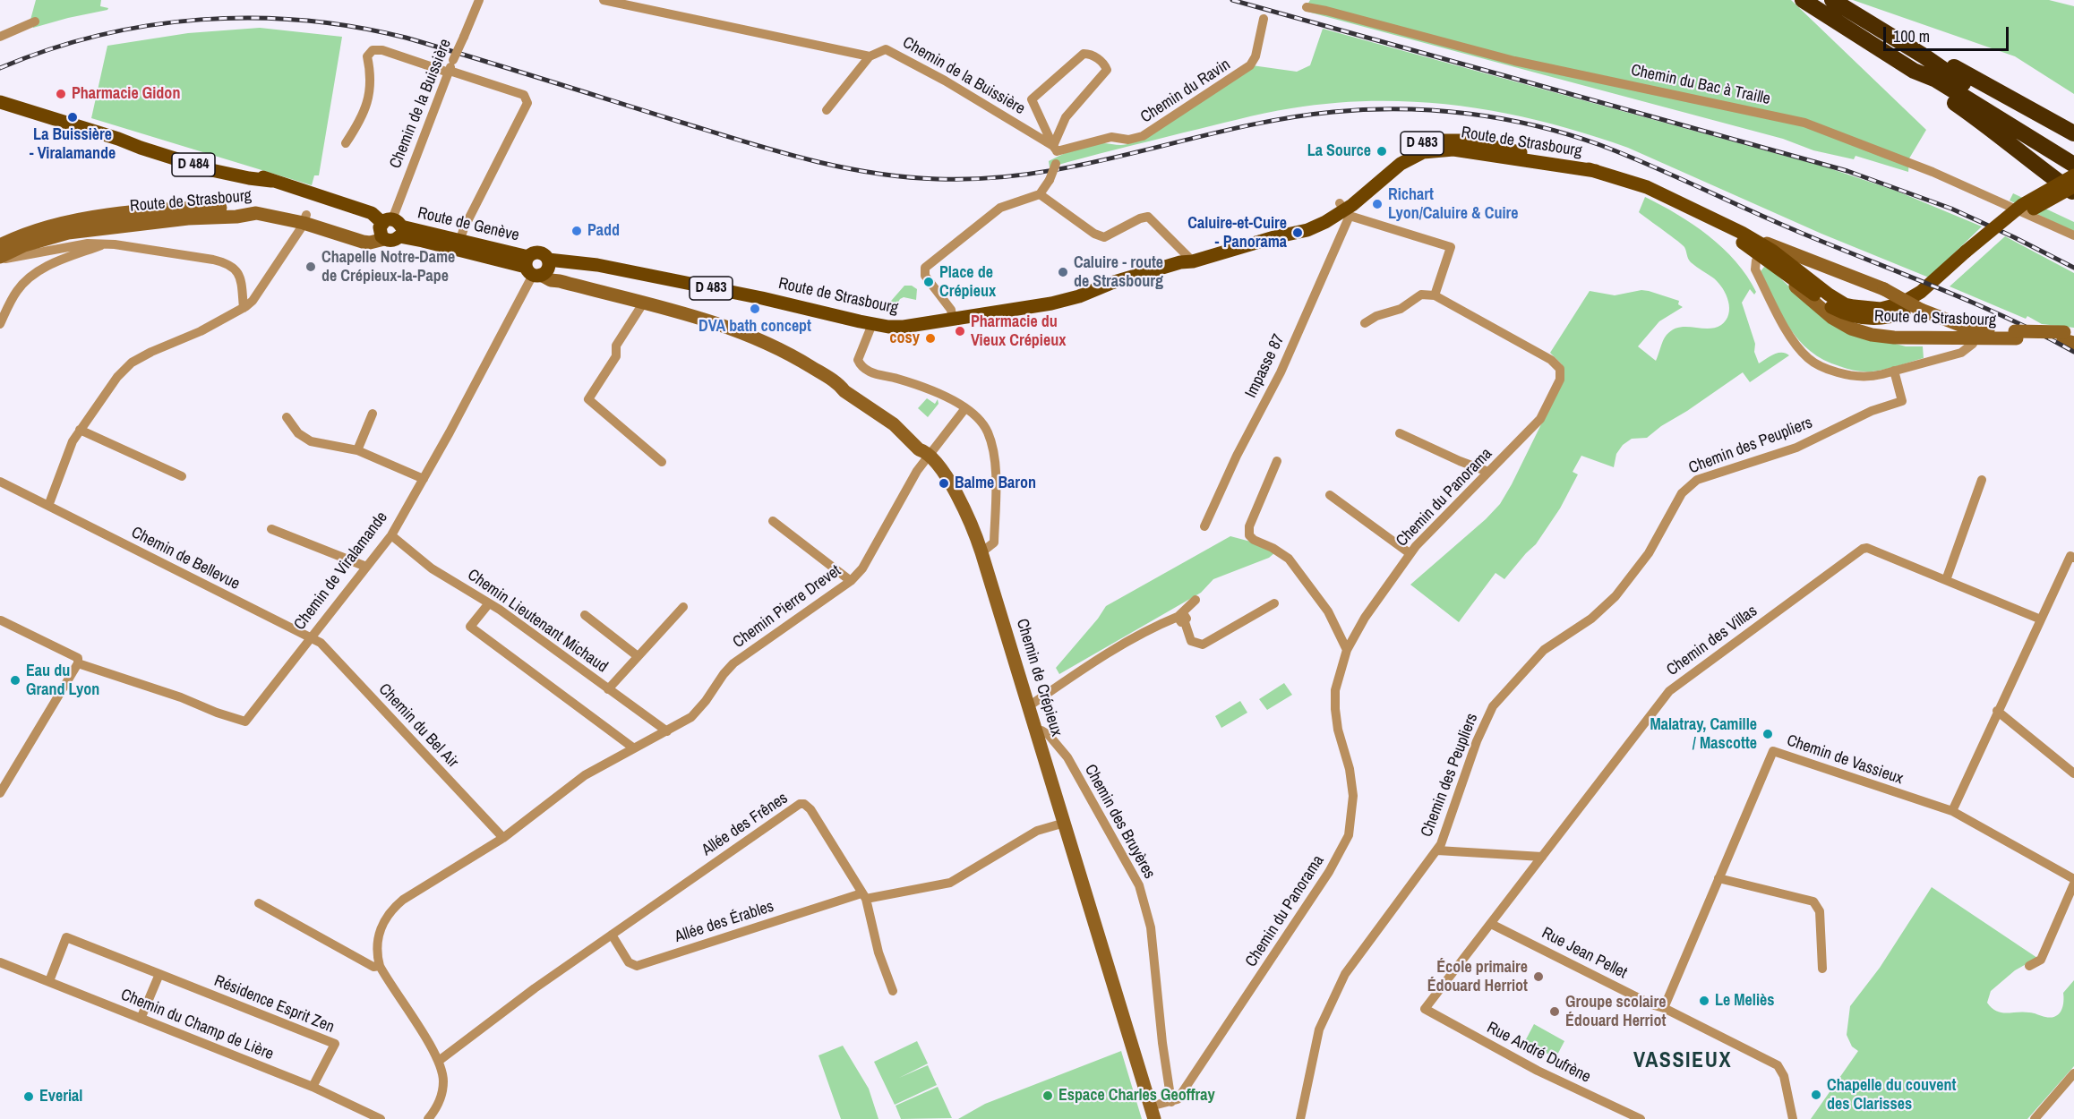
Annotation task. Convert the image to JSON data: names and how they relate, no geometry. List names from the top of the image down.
{
  "streets": {
    "main road": [
      "Route de Strasbourg",
      "D 483",
      "D 484",
      "Route de Genève",
      "Chemin de Crépieux"
    ],
    "street": [
      "Chemin de la Buissière",
      "Chemin du Bac à Traille",
      "Chemin du Ravin",
      "Impasse 87",
      "Chemin des Peupliers",
      "Chemin du Panorama",
      "Chemin de Bellevue",
      "Chemin de Viralamande",
      "Chemin Pierre Drevet",
      "Chemin Lieutenant Michaud",
      "Chemin des Villas",
      "Chemin du Bel Air",
      "Chemin de Vassieux",
      "Chemin des Bruyères",
      "Allée des Frênes",
      "Allée des Érables",
      "Rue Jean Pellet",
      "Résidence Esprit Zen",
      "Chemin du Champ de Lière",
      "Rue André Dufrène"
    ]
  },
  "crossings": [
    ["Chemin de la Buissière", "Chemin du Ravin"],
    ["Chemin de la Buissière", "Route de Strasbourg"],
    ["Chemin de la Buissière", "Route de Genève"],
    ["Route de Strasbourg", "Route de Genève"],
    ["Route de Strasbourg", "Impasse 87"],
    ["Route de Strasbourg", "Chemin de Viralamande"],
    ["Route de Strasbourg", "Chemin de Crépieux"],
    ["Route de Genève", "Chemin de Viralamande"],
    ["Route de Genève", "Chemin de Crépieux"],
    ["Chemin du Panorama", "Chemin des Bruyères"],
    ["Chemin de Bellevue", "Chemin de Viralamande"],
    ["Chemin de Bellevue", "Chemin du Bel Air"],
    ["Chemin de Viralamande", "Chemin Lieutenant Michaud"],
    ["Chemin de Viralamande", "Chemin de Crépieux"],
    ["Chemin de Viralamande", "Chemin du Bel Air"],
    ["Chemin Pierre Drevet", "Chemin Lieutenant Michaud"],
    ["Chemin Pierre Drevet", "Chemin de Crépieux"],
    ["Chemin Pierre Drevet", "Chemin du Bel Air"],
    ["Chemin Pierre Drevet", "Allée des Frênes"],
    ["Chemin des Villas", "Rue Jean Pellet"],
    ["Chemin des Villas", "Rue André Dufrène"],
    ["Chemin de Crépieux", "Chemin des Bruyères"],
    ["Chemin de Vassieux", "Rue Jean Pellet"],
    ["Allée des Frênes", "Allée des Érables"],
    ["Résidence Esprit Zen", "Chemin du Champ de Lière"]
  ],
  "districts": ["VASSIEUX"],
  "places": [
    "Pharmacie Gidon",
    "La Buissière - Viralamande",
    "La Source",
    "Richart Lyon/Caluire & Cuire",
    "Padd",
    "Caluire-et-Cuire - Panorama",
    "Chapelle Notre-Dame de Crépieux-la-Pape",
    "Caluire - route de Strasbourg",
    "Place de Crépieux",
    "DVA bath concept",
    "Pharmacie du Vieux Crépieux",
    "cosy",
    "Balme Baron",
    "Eau du Grand Lyon",
    "Malatray, Camille / Mascotte",
    "École primaire Édouard Herriot",
    "Le Meliès",
    "Groupe scolaire Édouard Herriot",
    "Chapelle du couvent des Clarisses",
    "Espace Charles Geoffray",
    "Everial"
  ],
  "scale_bar": "100 m"
}
